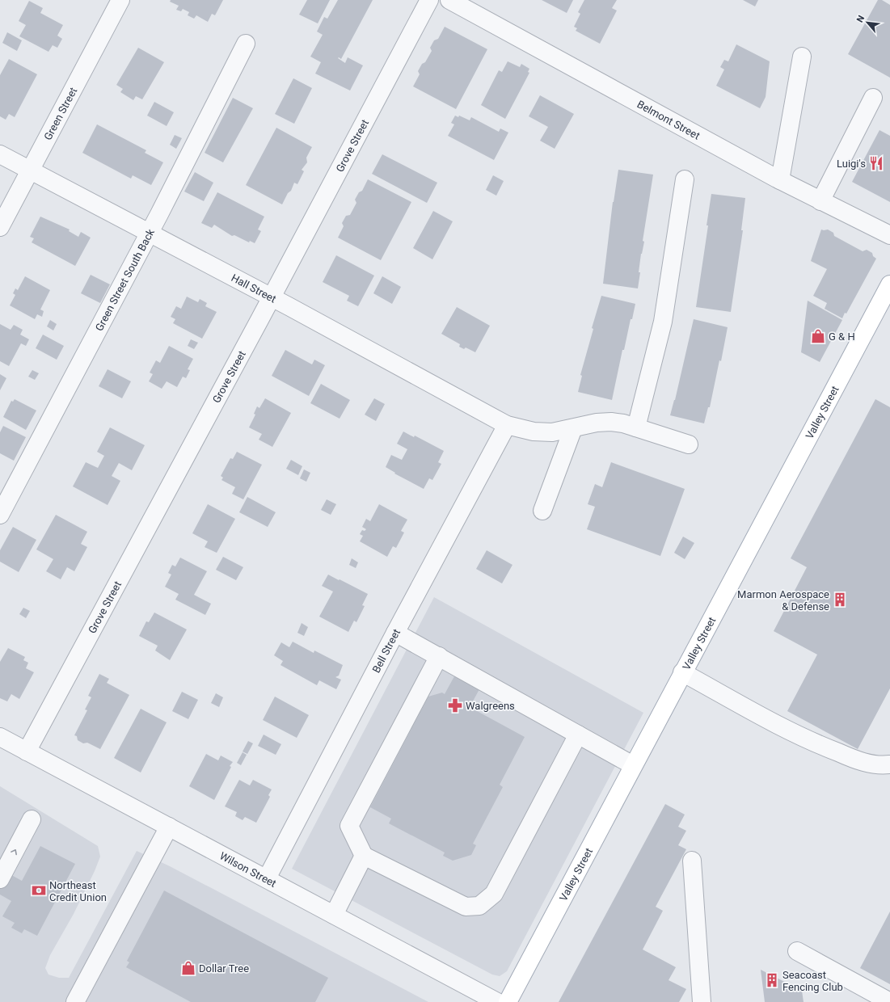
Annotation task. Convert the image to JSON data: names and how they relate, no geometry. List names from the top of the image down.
{
  "streets": {
    "main road": ["Valley Street"],
    "street": [
      "Green Street",
      "Belmont Street",
      "Grove Street",
      "Green Street South Back",
      "Hall Street",
      "Bell Street",
      "Wilson Street"
    ]
  },
  "crossings": [
    ["Green Street", "Hall Street"],
    ["Grove Street", "Hall Street"],
    ["Grove Street", "Wilson Street"],
    ["Green Street South Back", "Hall Street"],
    ["Hall Street", "Bell Street"],
    ["Bell Street", "Wilson Street"]
  ],
  "places": {
    "restaurant": ["Luigi's"],
    "shop": ["G & H", "Dollar Tree"],
    "building": ["Marmon Aerospace & Defense", "Seacoast Fencing Club"],
    "pharmacy": ["Walgreens"],
    "bank": ["Northeast Credit Union"]
  },
  "north": "top left"
}
